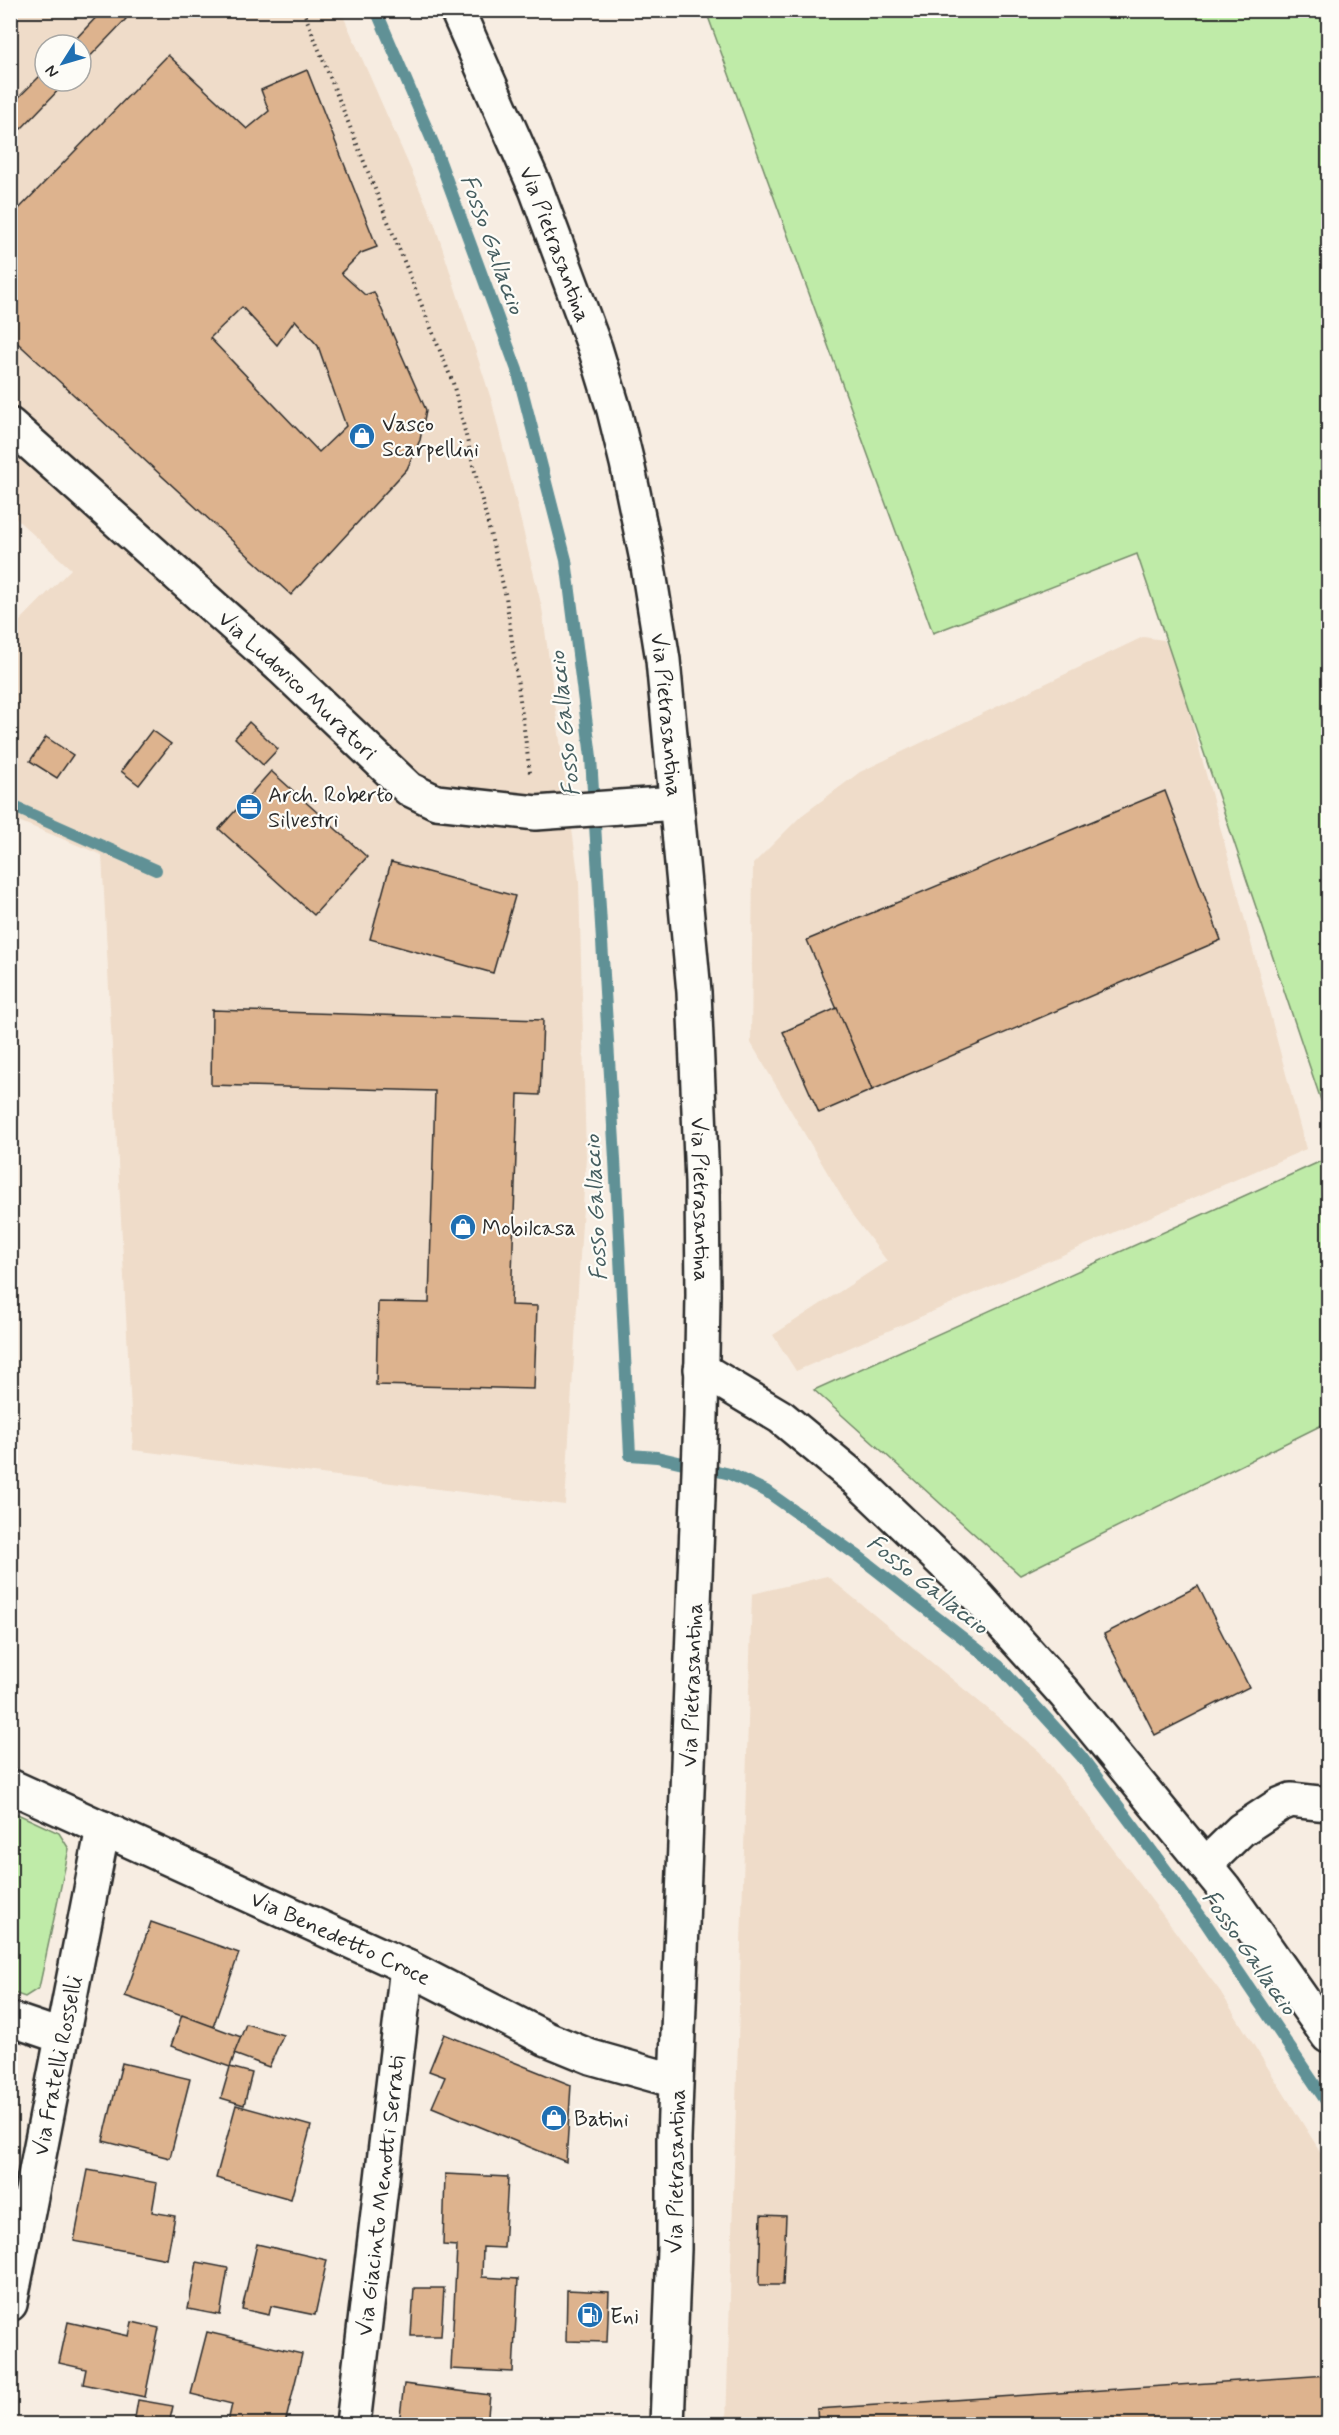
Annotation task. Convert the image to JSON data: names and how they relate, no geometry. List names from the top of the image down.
{
  "streets": {
    "street": [
      "Via Pietrasantina",
      "Via Ludovico Muratori",
      "Via Benedetto Croce",
      "Via Fratelli Rosselli",
      "Via Giacinto Menotti Serrati"
    ]
  },
  "crossings": [
    ["Via Pietrasantina", "Via Ludovico Muratori"],
    ["Via Pietrasantina", "Via Benedetto Croce"],
    ["Via Benedetto Croce", "Via Fratelli Rosselli"],
    ["Via Benedetto Croce", "Via Giacinto Menotti Serrati"]
  ],
  "water": ["Fosso Gallaccio"],
  "places": {
    "shop": ["Vasco Scarpellini", "Mobilcasa", "Batini"],
    "office": ["Arch. Roberto Silvestri"],
    "fuel station": ["Eni"]
  },
  "north": "bottom left"
}
